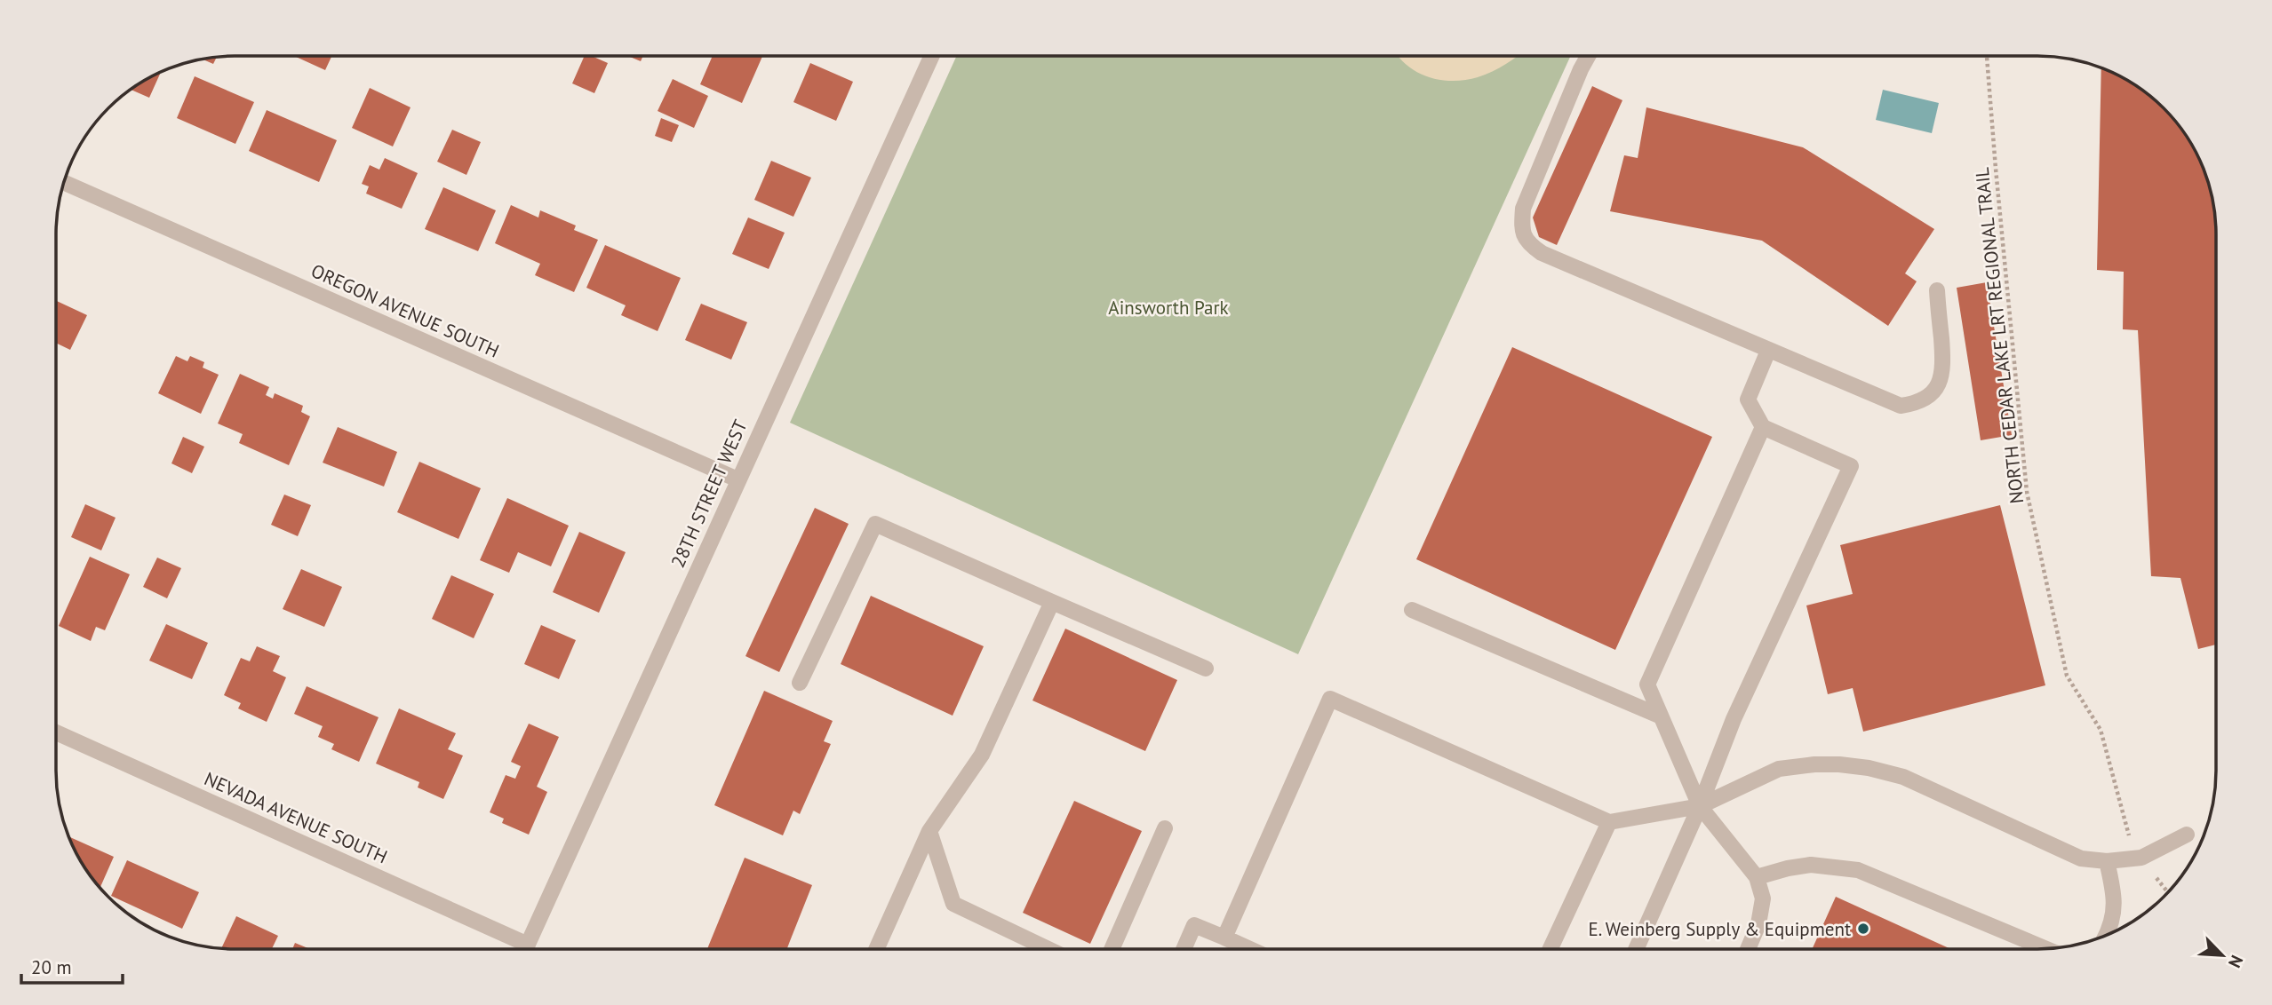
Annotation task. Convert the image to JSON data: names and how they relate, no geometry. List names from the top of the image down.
{
  "streets": {
    "street": ["OREGON AVENUE SOUTH", "28TH STREET WEST", "NEVADA AVENUE SOUTH"],
    "path": ["NORTH CEDAR LAKE LRT REGIONAL TRAIL"]
  },
  "crossings": [
    ["OREGON AVENUE SOUTH", "28TH STREET WEST"],
    ["28TH STREET WEST", "NEVADA AVENUE SOUTH"]
  ],
  "parks": ["Ainsworth Park"],
  "places": ["E. Weinberg Supply & Equipment"],
  "scale_bar": "20 m",
  "north": "bottom right"
}
